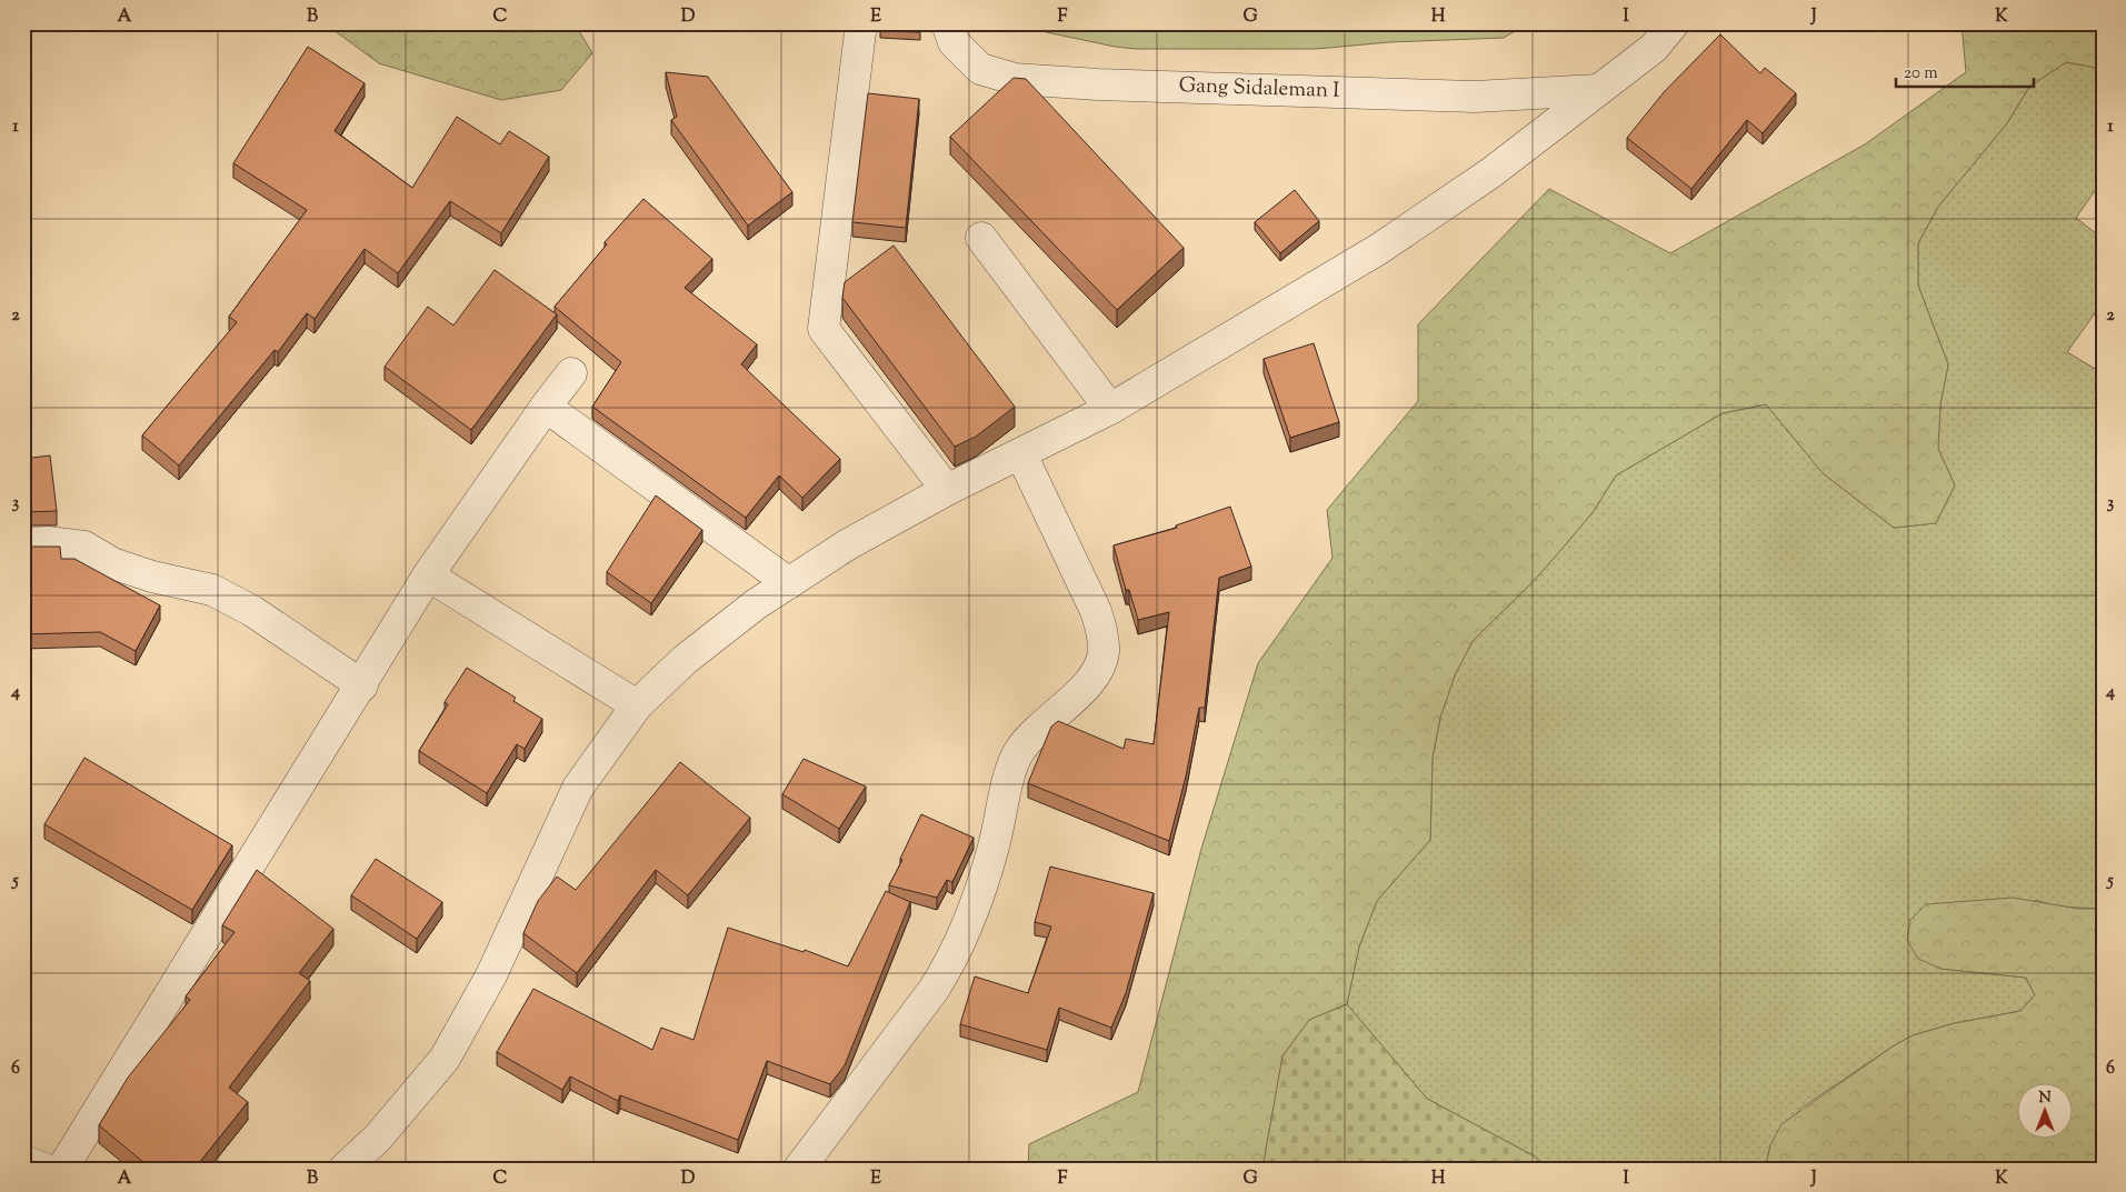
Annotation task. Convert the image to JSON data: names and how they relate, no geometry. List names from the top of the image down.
{
  "streets": {
    "street": ["Gang Sidaleman I"]
  },
  "scale_bar": "20 m",
  "north": "top",
  "grid": {
    "columns": [
      "A",
      "B",
      "C",
      "D",
      "E",
      "F",
      "G",
      "H",
      "I",
      "J",
      "K"
    ],
    "rows": [
      "1",
      "2",
      "3",
      "4",
      "5",
      "6"
    ]
  }
}
